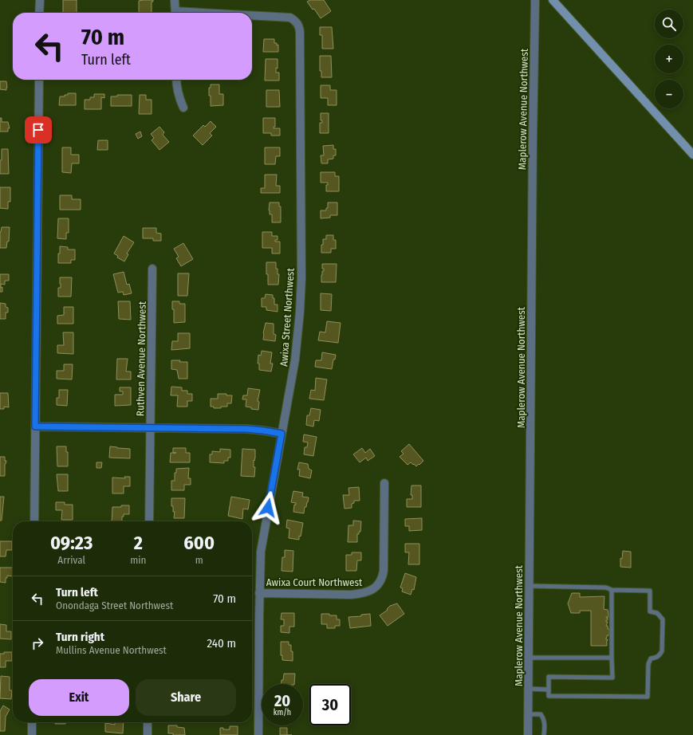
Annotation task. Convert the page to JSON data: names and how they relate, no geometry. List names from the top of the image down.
{
  "streets": {
    "street": [
      "Maplerow Avenue Northwest",
      "Awixa Street Northwest",
      "Ruthven Avenue Northwest",
      "Awixa Court Northwest"
    ]
  },
  "crossings": [
    ["Awixa Street Northwest", "Awixa Court Northwest"]
  ],
  "page": {
    "map_buttons": ["+", "−"],
    "turn": ["70 m", "Turn left"],
    "eta": [
      "09:23",
      "Arrival",
      "2",
      "min",
      "600",
      "m"
    ],
    "list": [
      {
        "name": "Turn left",
        "note": "Onondaga Street Northwest",
        "value": "70 m"
      },
      {
        "name": "Turn right",
        "note": "Mullins Avenue Northwest",
        "value": "240 m"
      }
    ],
    "buttons": ["Exit", "Share"],
    "speed": "20 km/h",
    "limit": "30"
  }
}
